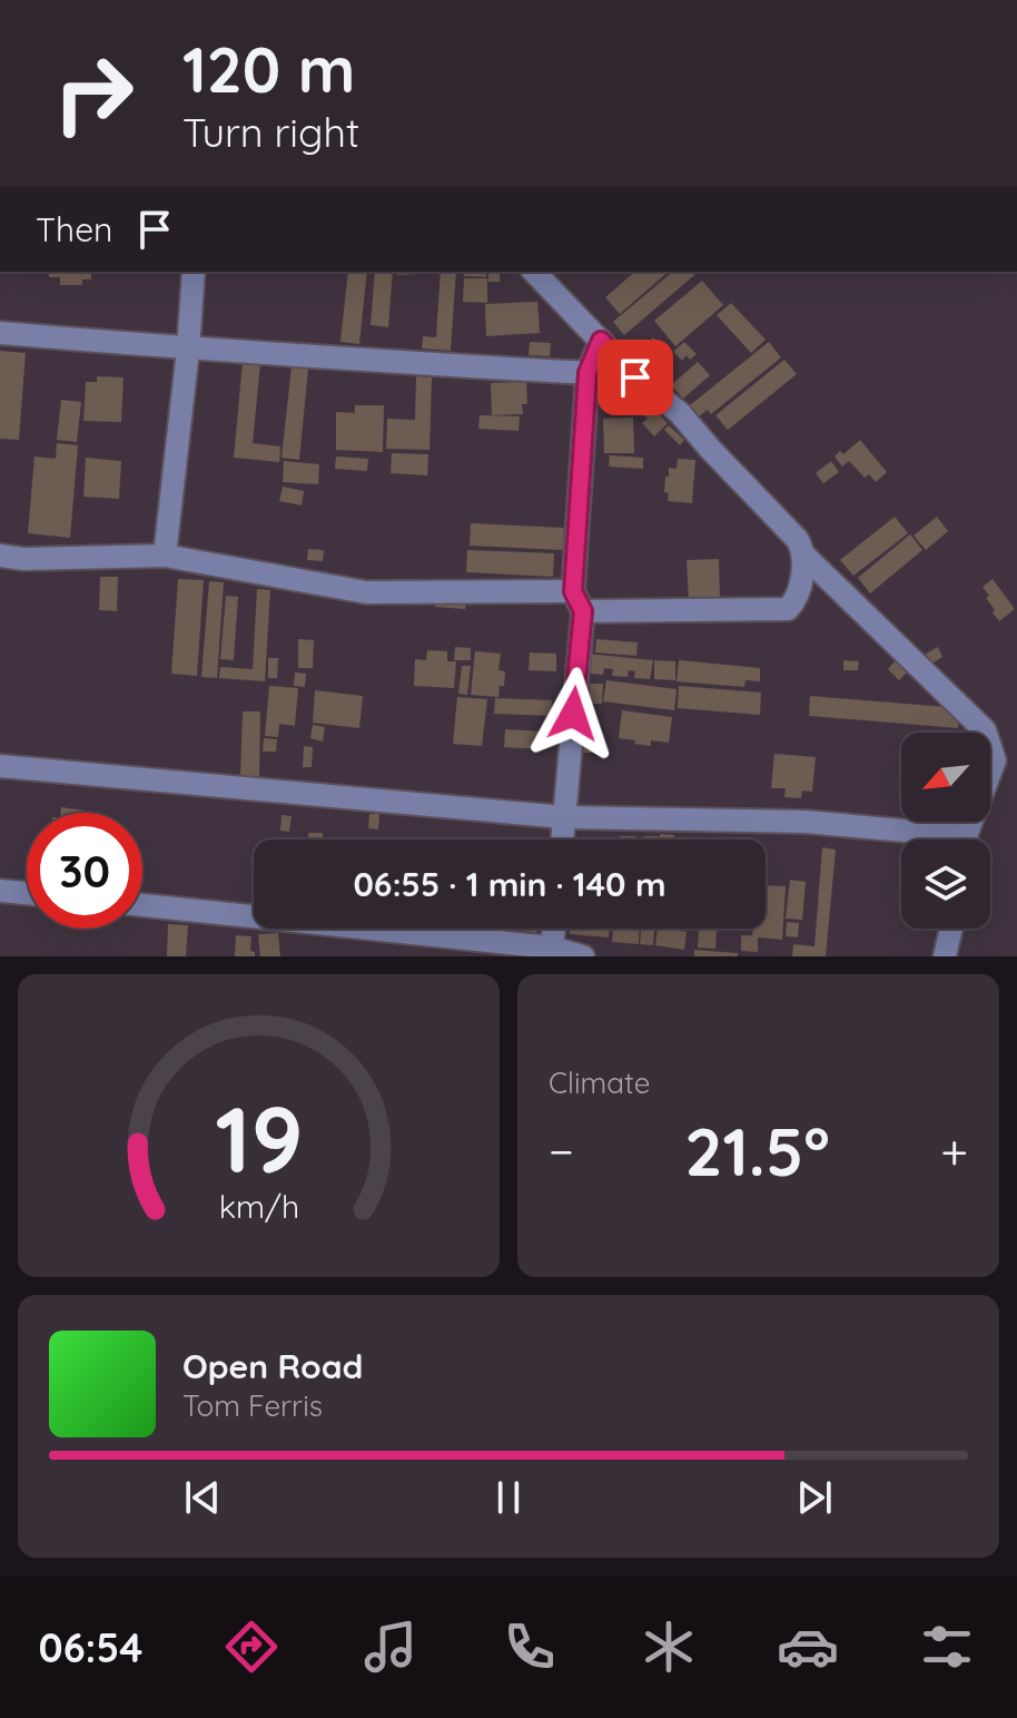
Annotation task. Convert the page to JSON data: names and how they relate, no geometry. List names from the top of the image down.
{
  "north": "bottom left",
  "page": {
    "turn": ["120 m", "Turn right"],
    "then": "Then",
    "limit": "30",
    "trip": "06:55 · 1 min · 140 m",
    "tile": "Climate",
    "heat": ["−", "21.5°", "+"],
    "song": ["Open Road", "Tom Ferris"],
    "tabs": "06:54",
    "gauge": ["19", "km/h"]
  }
}
